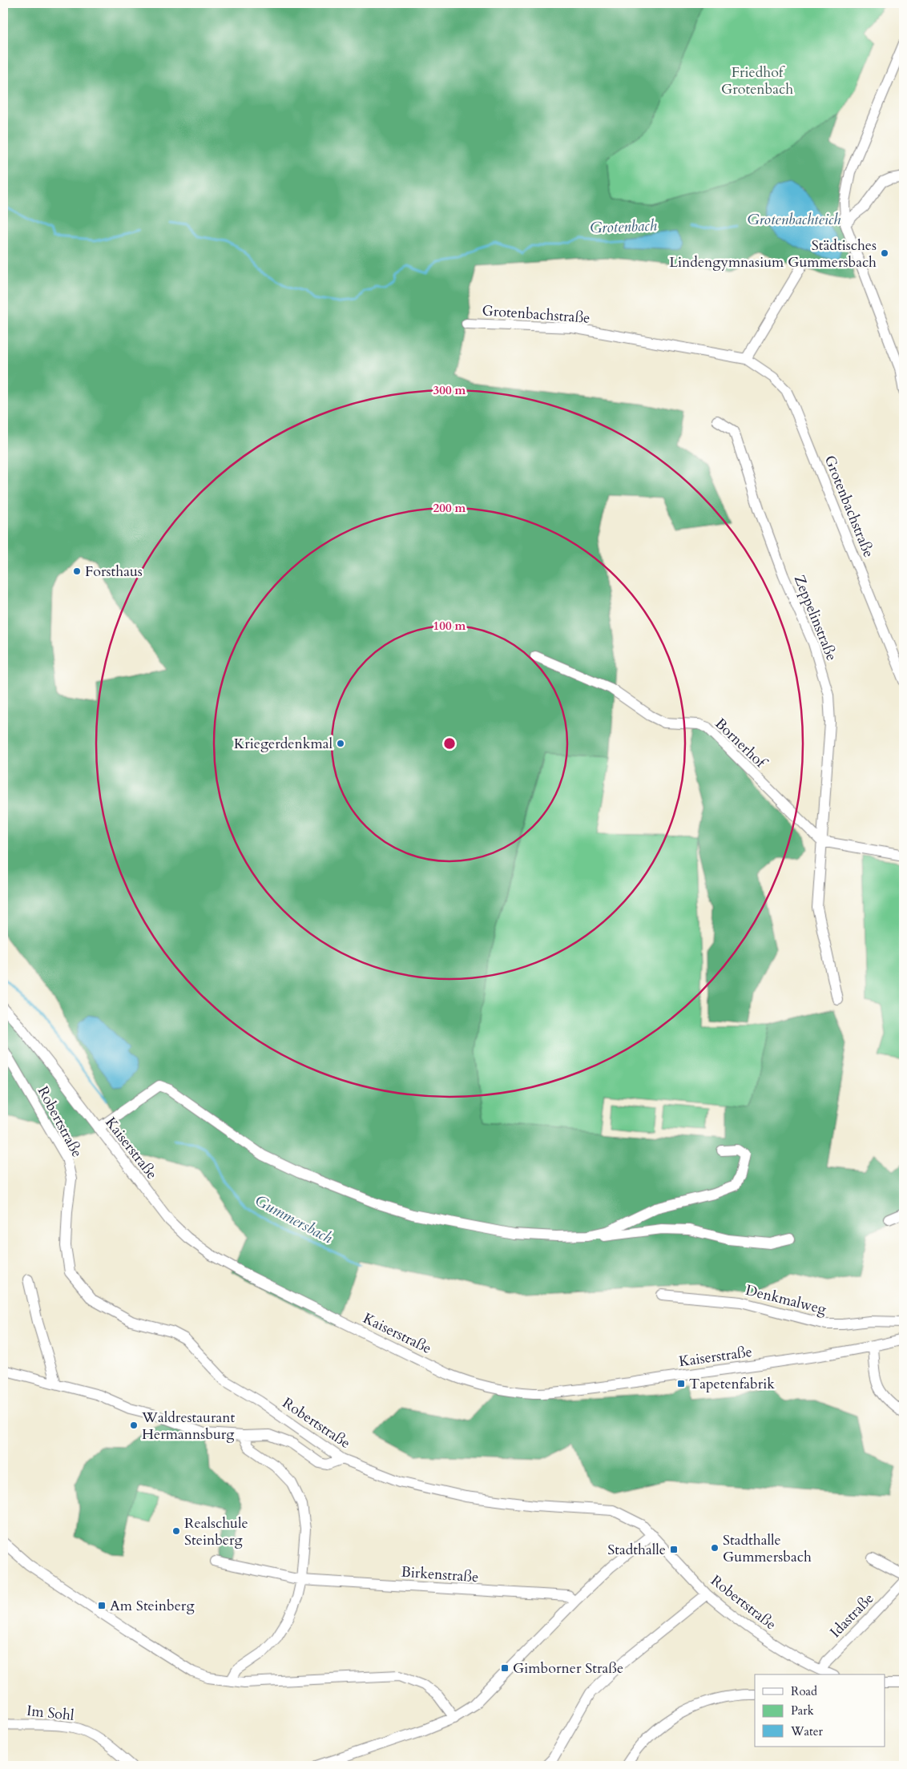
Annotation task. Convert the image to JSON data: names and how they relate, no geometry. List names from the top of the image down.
{
  "streets": {
    "street": [
      "Grotenbachstraße",
      "Zeppelinstraße",
      "Bornerhof",
      "Robertstraße",
      "Kaiserstraße",
      "Denkmalweg",
      "Birkenstraße",
      "Idastraße",
      "Im Sohl"
    ]
  },
  "crossings": [
    ["Zeppelinstraße", "Bornerhof"],
    ["Robertstraße", "Idastraße"]
  ],
  "water": ["Grotenbachteich", "Grotenbach", "Gummersbach"],
  "parks": ["Friedhof Grotenbach"],
  "places": {
    "other": [
      "Städtisches Lindengymnasium Gummersbach",
      "Forsthaus",
      "Kriegerdenkmal",
      "Waldrestaurant Hermannsburg",
      "Realschule Steinberg",
      "Stadthalle Gummersbach"
    ],
    "transit": [
      "Tapetenfabrik",
      "Stadthalle",
      "Am Steinberg",
      "Gimborner Straße"
    ]
  },
  "legend": ["Road", "Park", "Water"],
  "rings": ["300 m", "200 m", "100 m"]
}
